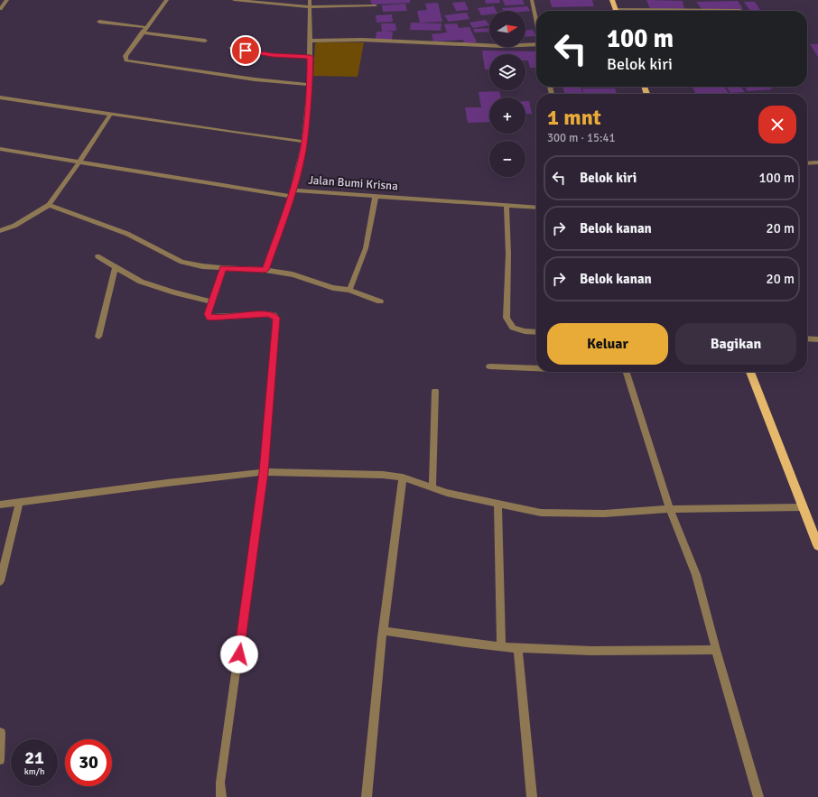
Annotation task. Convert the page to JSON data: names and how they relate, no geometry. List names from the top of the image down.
{
  "streets": {
    "street": ["Jalan Bumi Krisna"]
  },
  "north": "right",
  "page": {
    "map_buttons": ["+", "−"],
    "turn": ["100 m", "Belok kiri"],
    "heading": ["1 mnt", "300 m · 15:41"],
    "list": [
      {
        "name": "Belok kiri",
        "value": "100 m"
      },
      {
        "name": "Belok kanan",
        "value": "20 m"
      },
      {
        "name": "Belok kanan",
        "value": "20 m"
      }
    ],
    "buttons": ["Keluar", "Bagikan"],
    "speed": "21 km/h",
    "limit": "30"
  }
}
